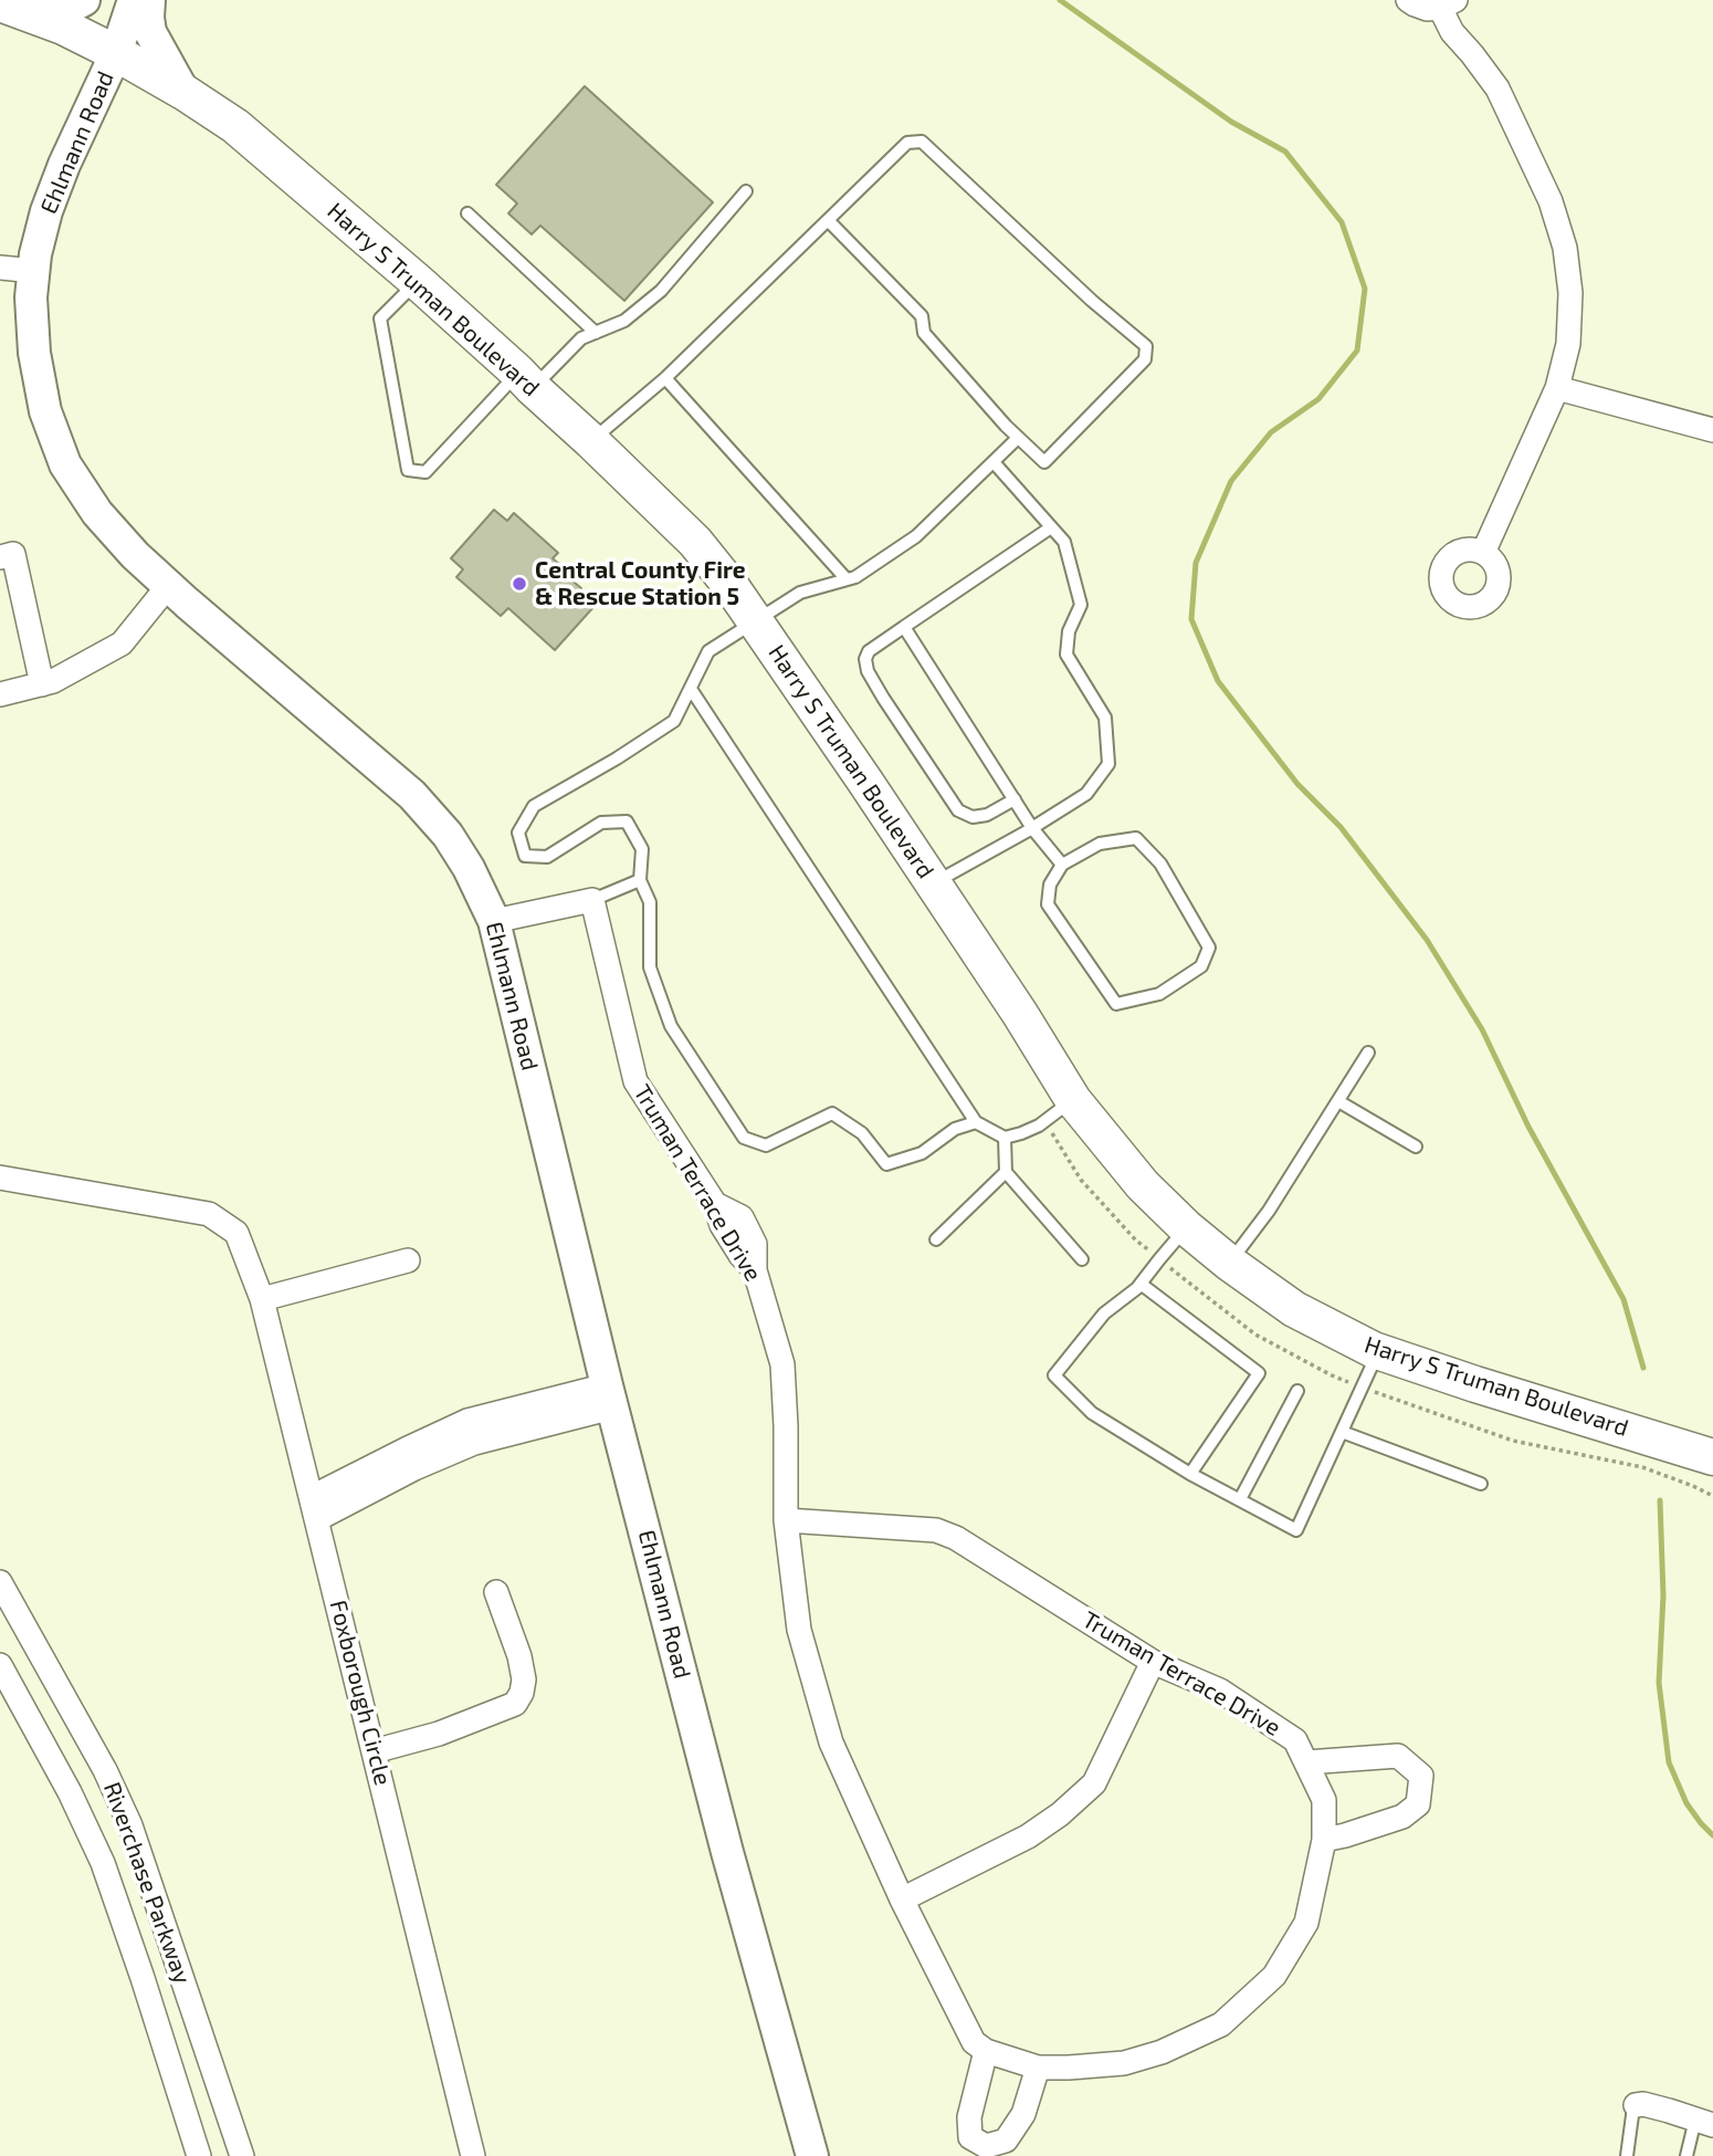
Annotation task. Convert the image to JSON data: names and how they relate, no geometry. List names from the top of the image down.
{
  "streets": {
    "main road": ["Harry S Truman Boulevard"],
    "street": [
      "Ehlmann Road",
      "Truman Terrace Drive",
      "Foxborough Circle",
      "Riverchase Parkway"
    ]
  },
  "crossings": [
    ["Ehlmann Road", "Harry S Truman Boulevard"]
  ],
  "places": ["Central County Fire & Rescue Station 5"]
}
